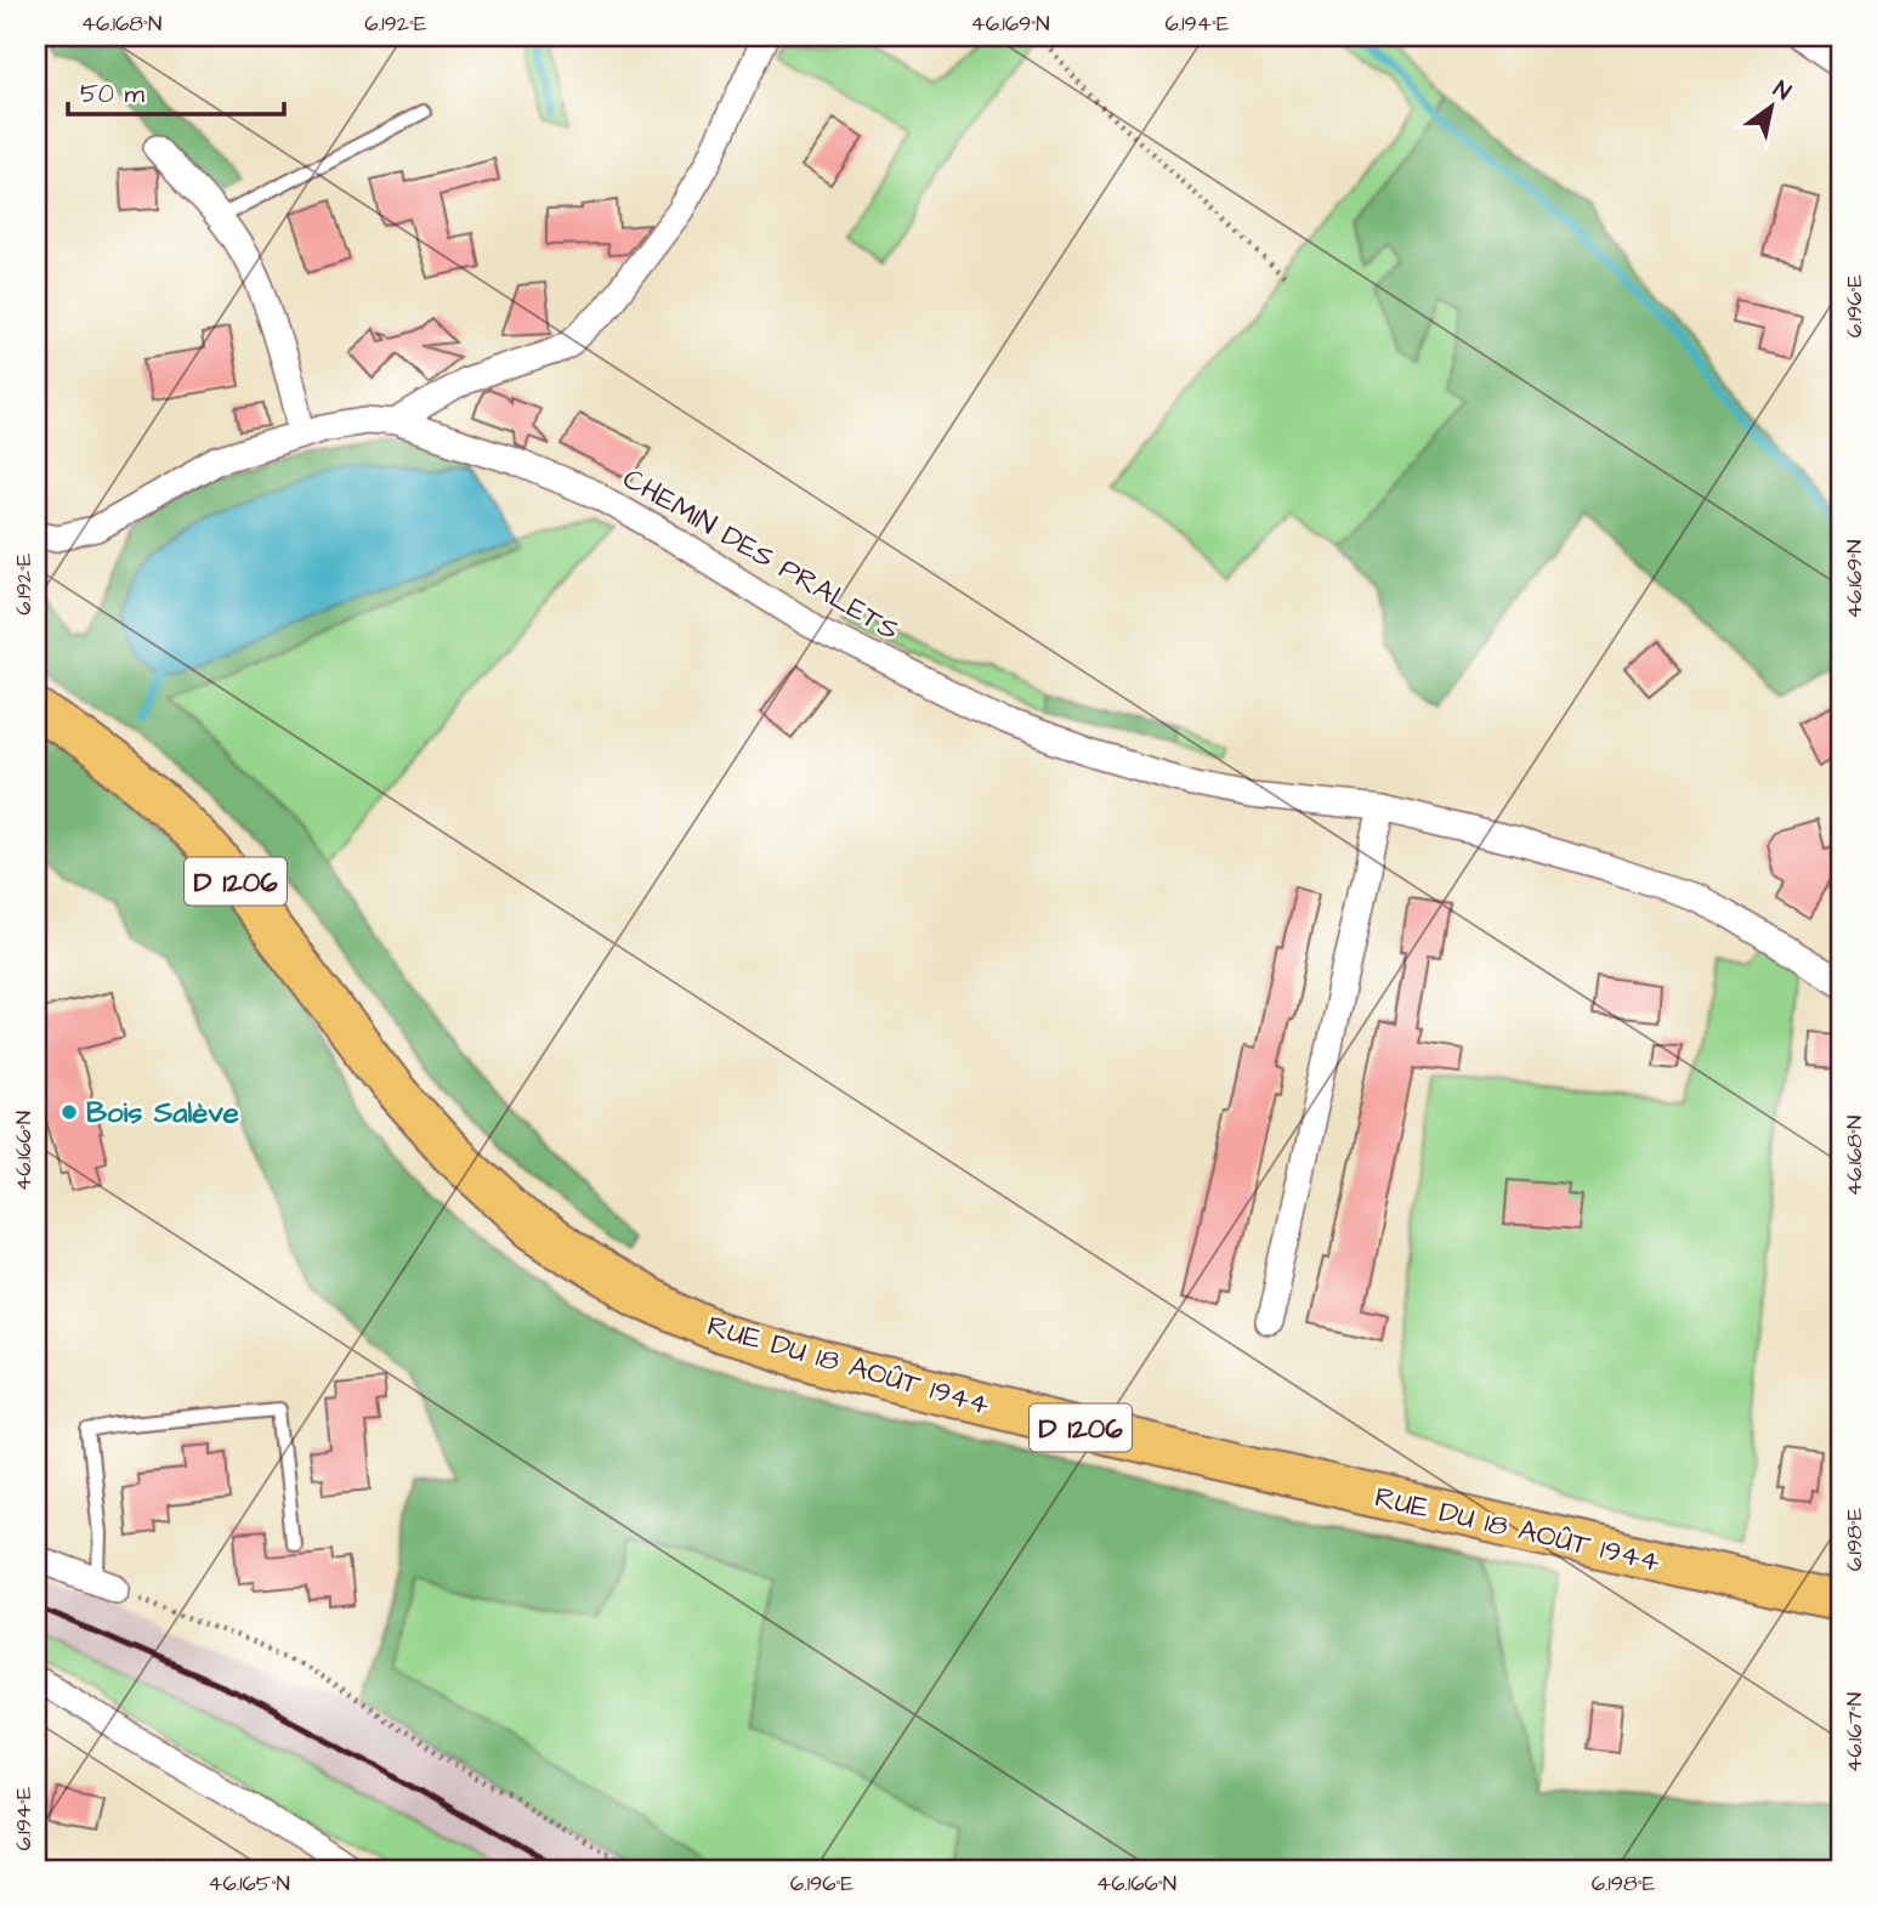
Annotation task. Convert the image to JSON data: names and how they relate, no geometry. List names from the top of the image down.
{
  "streets": {
    "main road": ["D 1206", "RUE DU 18 AOÛT 1944"],
    "street": ["CHEMIN DES PRALETS"]
  },
  "places": ["Bois Salève"],
  "scale_bar": "50 m",
  "north": "top right",
  "coordinates": [
    "46.168°N",
    "6.192°E",
    "46.169°N",
    "6.194°E",
    "6.196°E",
    "46.166°N",
    "6.198°E",
    "46.167°N",
    "46.165°N"
  ]
}
